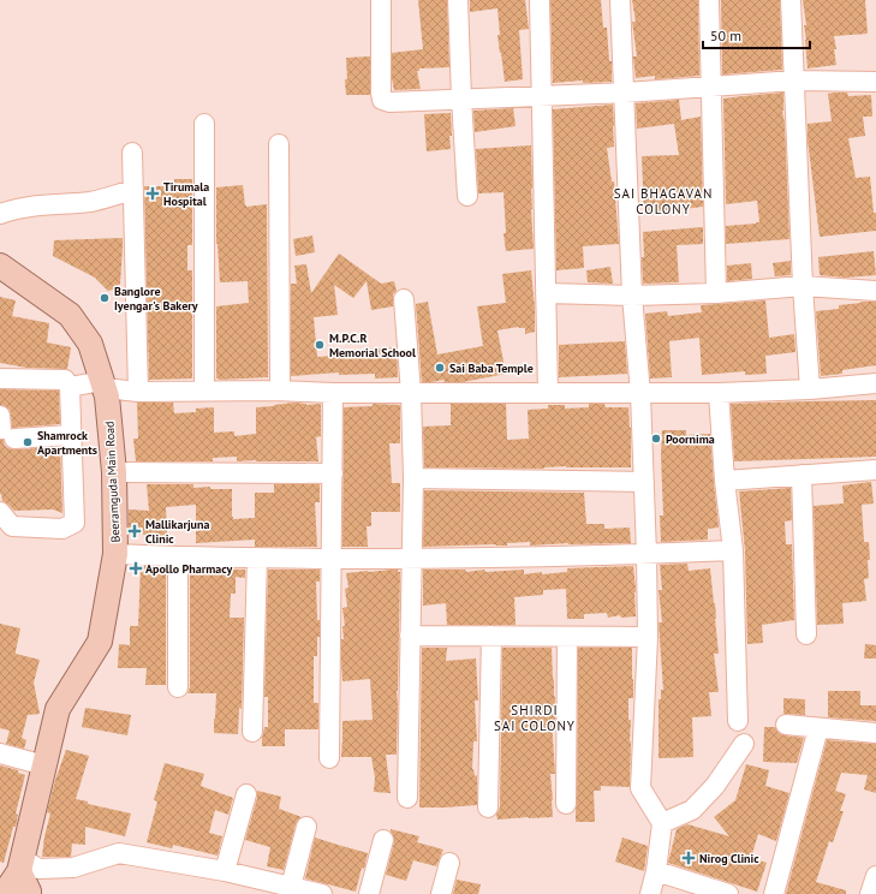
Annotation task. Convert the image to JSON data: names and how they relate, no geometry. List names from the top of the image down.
{
  "streets": {
    "main road": ["Beeramguda Main Road"]
  },
  "districts": ["SAI BHAGAVAN COLONY", "SHIRDI SAI COLONY"],
  "places": {
    "health": [
      "Tirumala Hospital",
      "Mallikarjuna Clinic",
      "Apollo Pharmacy",
      "Nirog Clinic"
    ],
    "other": [
      "Banglore Iyengar's Bakery",
      "M.P.C.R Memorial School",
      "Sai Baba Temple",
      "Poornima",
      "Shamrock Apartments"
    ]
  },
  "scale_bar": "50 m"
}
